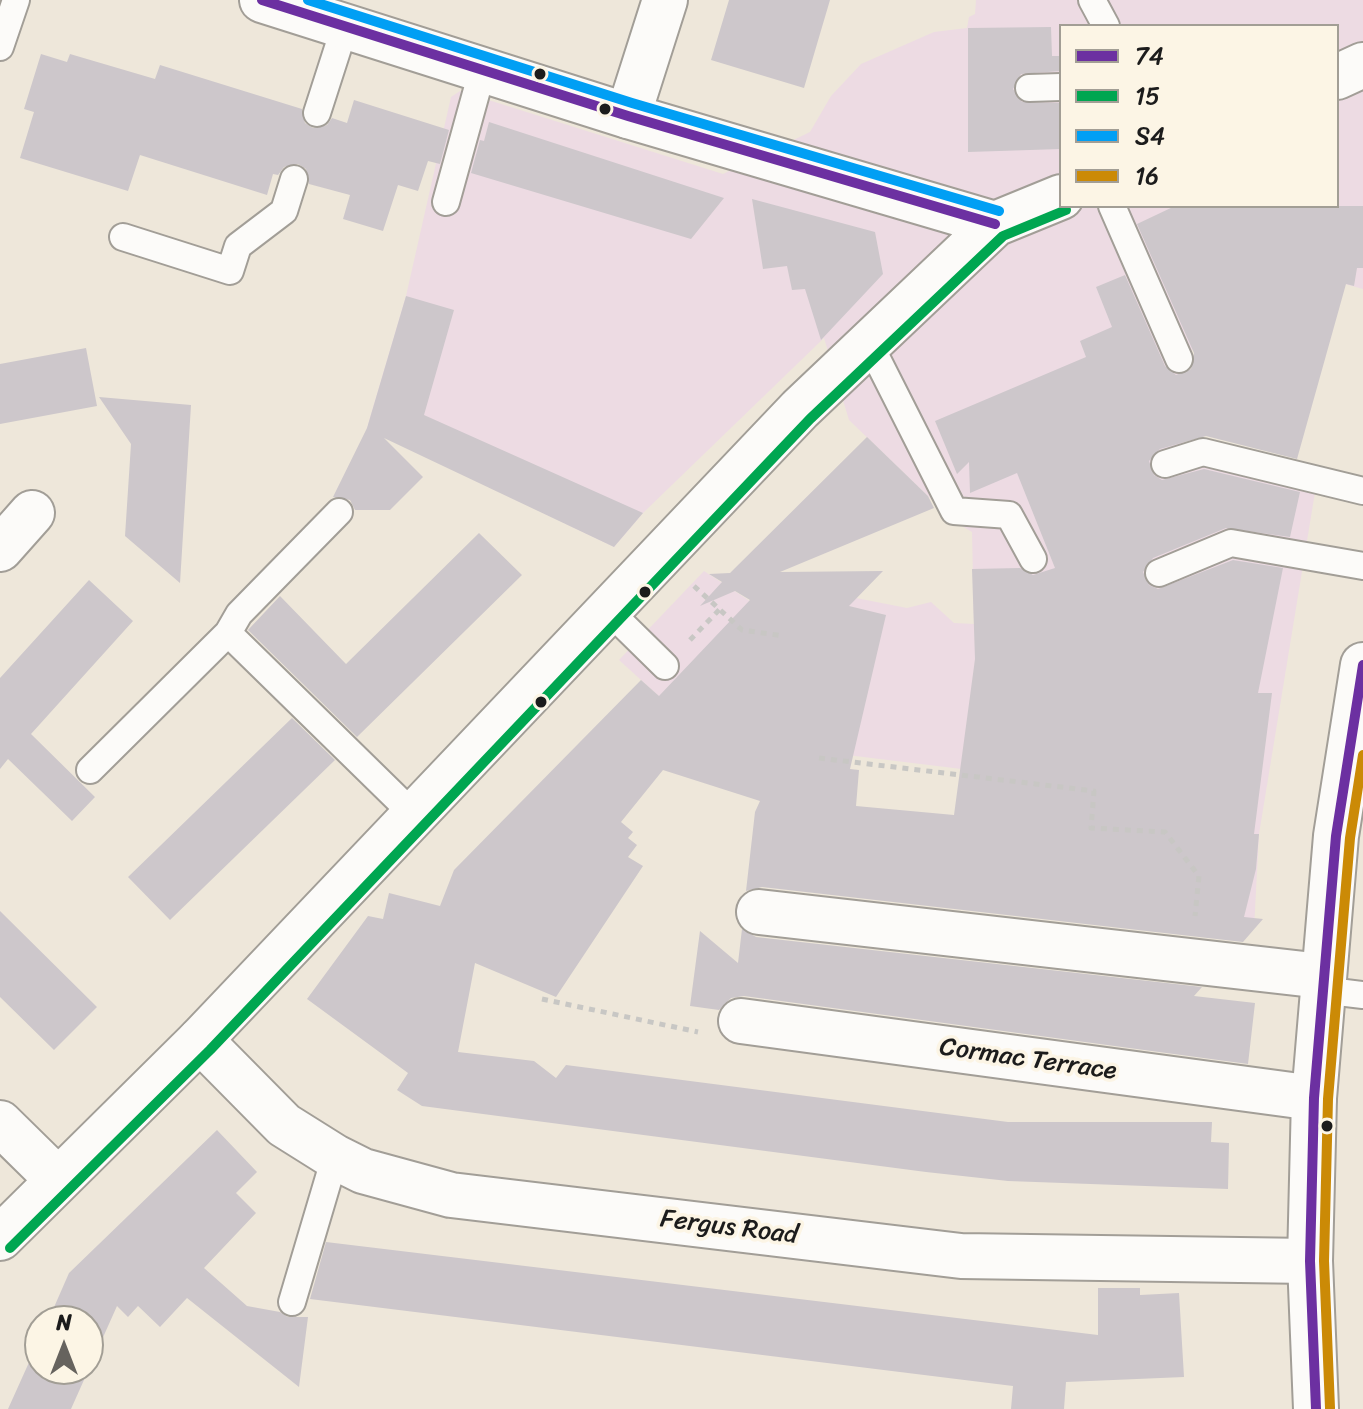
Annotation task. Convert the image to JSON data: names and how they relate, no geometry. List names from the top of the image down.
{
  "streets": {
    "main road": ["Cormac Terrace", "Fergus Road"]
  },
  "lines": [
    "transit line 74",
    "transit line S4",
    "transit line 15",
    "transit line 16"
  ],
  "legend": [
    "74",
    "15",
    "S4",
    "16"
  ],
  "north": "top"
}
